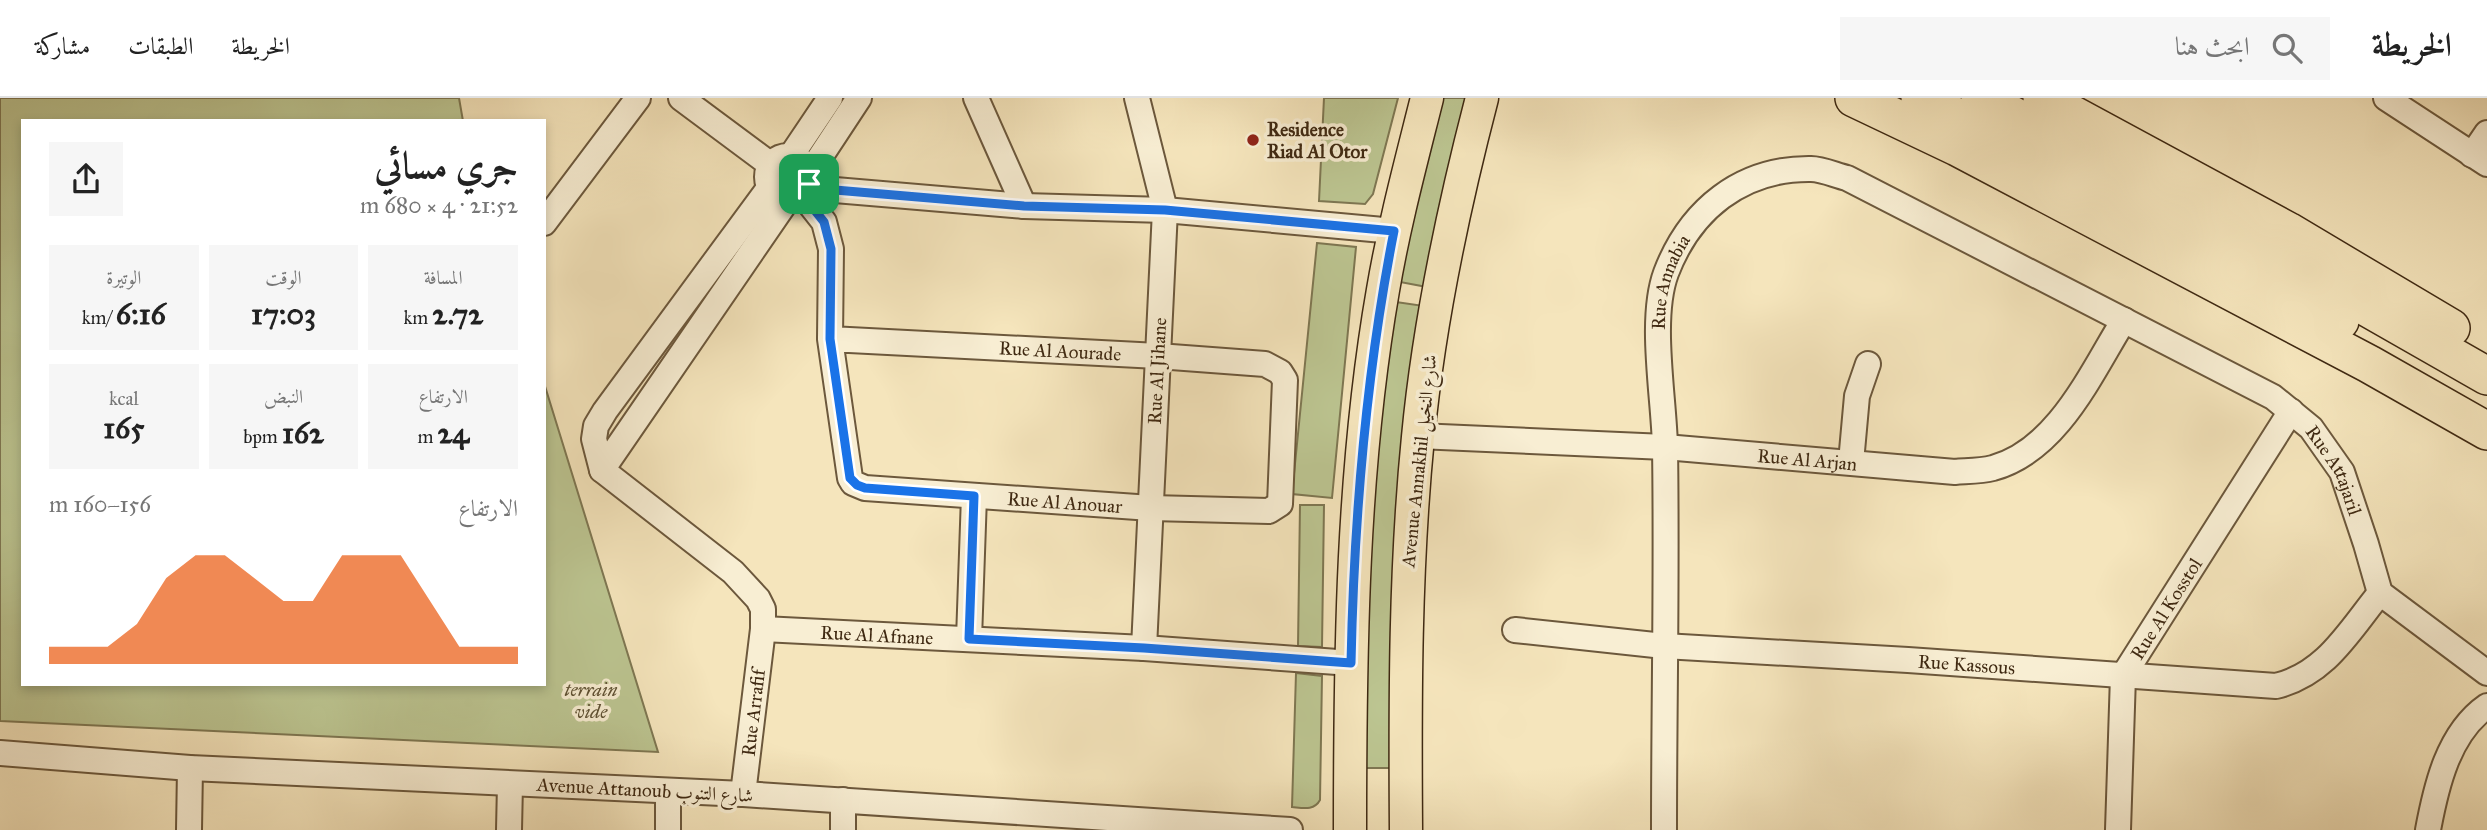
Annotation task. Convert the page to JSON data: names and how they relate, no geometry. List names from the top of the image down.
{
  "streets": {
    "main road": ["Avenue Annakhil شارع النخيل"],
    "street": [
      "Rue Annabia",
      "Rue Al Aourade",
      "Rue Al Jihane",
      "Rue Al Arjan",
      "Rue Attajaril",
      "Rue Al Anouar",
      "Rue Al Kosstol",
      "Rue Al Afnane",
      "Rue Kassous",
      "Rue Arrafif",
      "Avenue Attanoub شارع التنوب"
    ]
  },
  "crossings": [
    ["Rue Annabia", "Rue Al Arjan"],
    ["Rue Annabia", "Rue Attajaril"],
    ["Rue Annabia", "Rue Kassous"],
    ["Rue Al Aourade", "Rue Al Jihane"],
    ["Rue Al Aourade", "Rue Al Anouar"],
    ["Rue Al Jihane", "Rue Al Anouar"],
    ["Rue Al Jihane", "Rue Al Afnane"],
    ["Rue Al Arjan", "Avenue Annakhil شارع النخيل"],
    ["Rue Al Arjan", "Rue Attajaril"],
    ["Rue Attajaril", "Rue Al Kosstol"],
    ["Rue Attajaril", "Rue Kassous"],
    ["Rue Al Kosstol", "Rue Kassous"],
    ["Rue Al Afnane", "Rue Arrafif"],
    ["Rue Arrafif", "Avenue Attanoub شارع التنوب"]
  ],
  "parks": ["terrain vide"],
  "places": ["Residence Riad Al Otor"],
  "page": {
    "header": "الخريطة",
    "search": "ابحث هنا",
    "nav": ["الخريطة", "الطبقات", "مشاركة"],
    "heading": ["جري مسائي", "21:52 · 4 × 680 m"],
    "stats": [
      ["المسافة", "2.72 km"],
      ["الوقت", "17:03"],
      ["الوتيرة", "6:16 /km"],
      ["الارتفاع", "24 m"],
      ["النبض", "162 bpm"],
      ["kcal", "165"]
    ],
    "chart": ["الارتفاع", "156–160 m"]
  }
}
